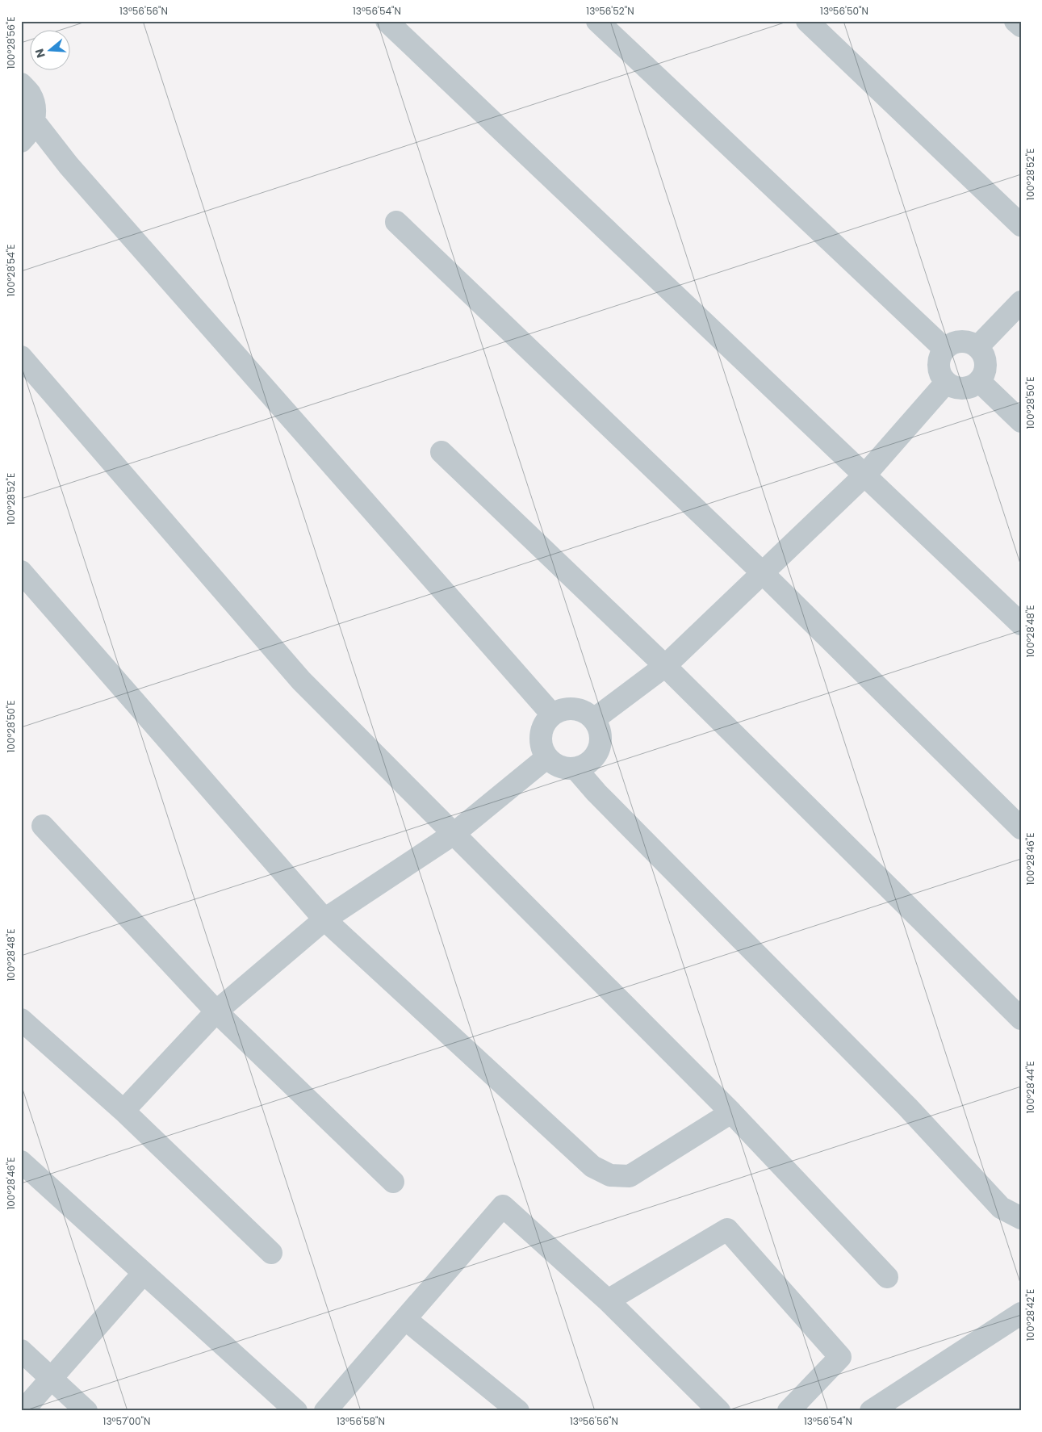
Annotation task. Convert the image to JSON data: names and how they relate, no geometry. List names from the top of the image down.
{
  "north": "left",
  "coordinates": [
    "13°56'56\"N",
    "13°56'54\"N",
    "13°56'52\"N",
    "13°56'50\"N",
    "100°28'56\"E",
    "100°28'52\"E",
    "100°28'54\"E",
    "100°28'50\"E",
    "100°28'48\"E",
    "100°28'46\"E",
    "100°28'44\"E",
    "100°28'42\"E",
    "13°57'00\"N",
    "13°56'58\"N"
  ]
}
